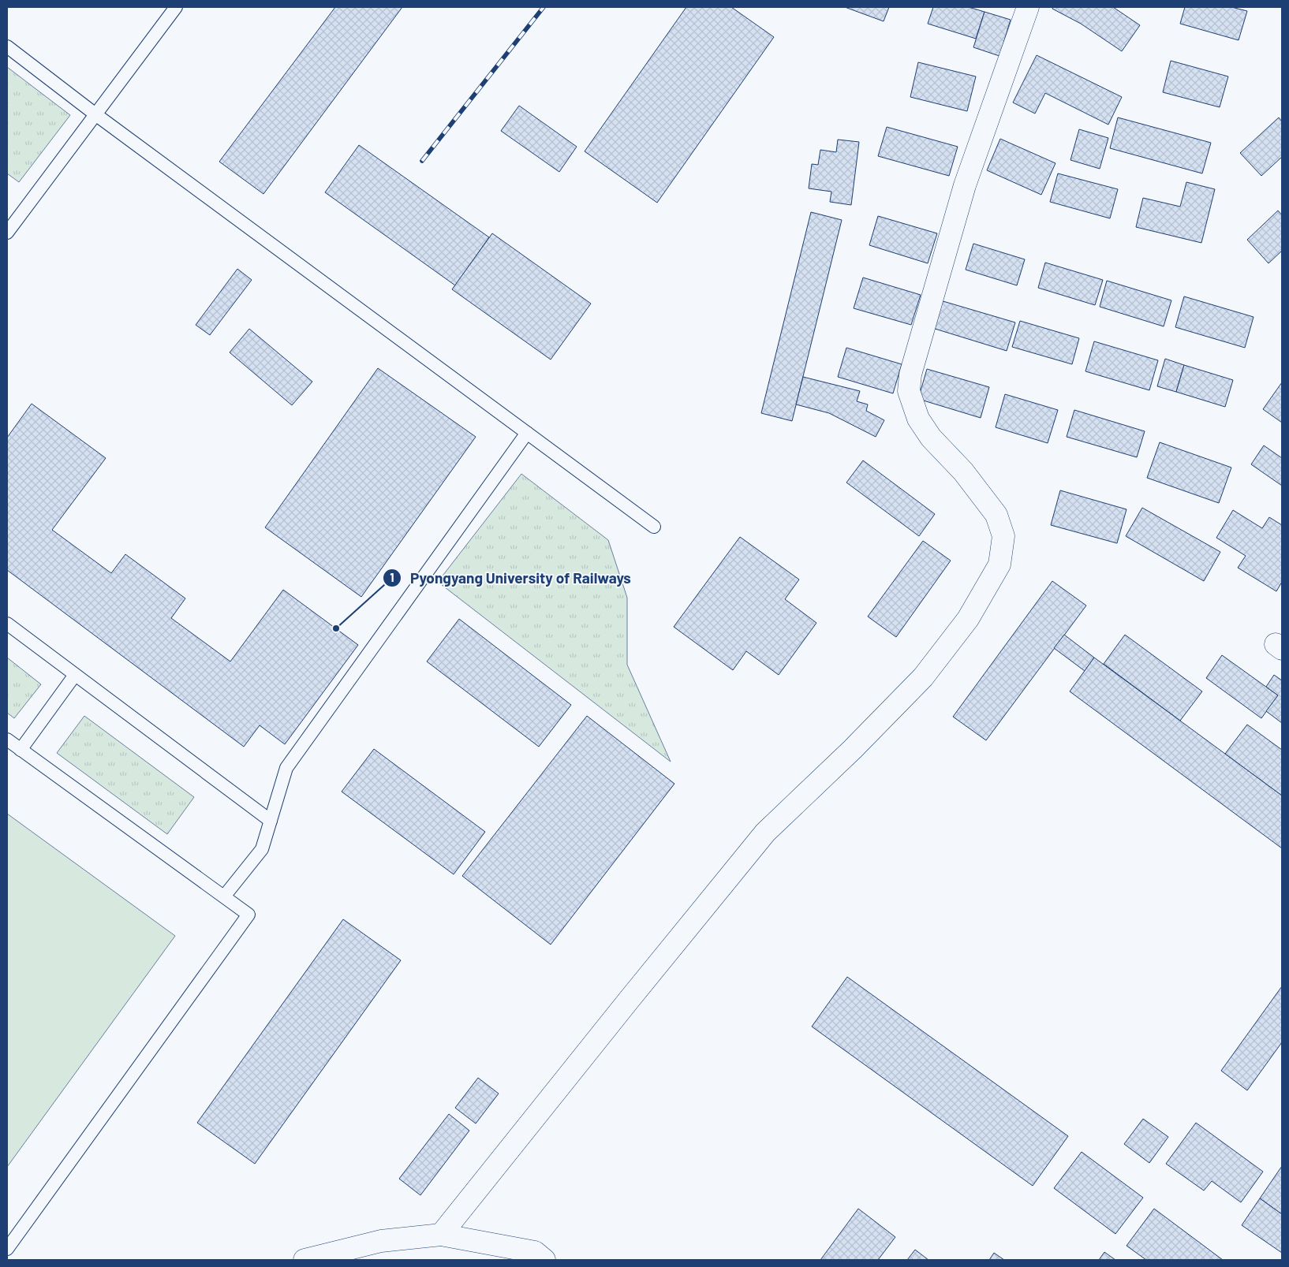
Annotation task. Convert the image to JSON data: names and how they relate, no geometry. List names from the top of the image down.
{
  "places": ["Pyongyang University of Railways"]
}
